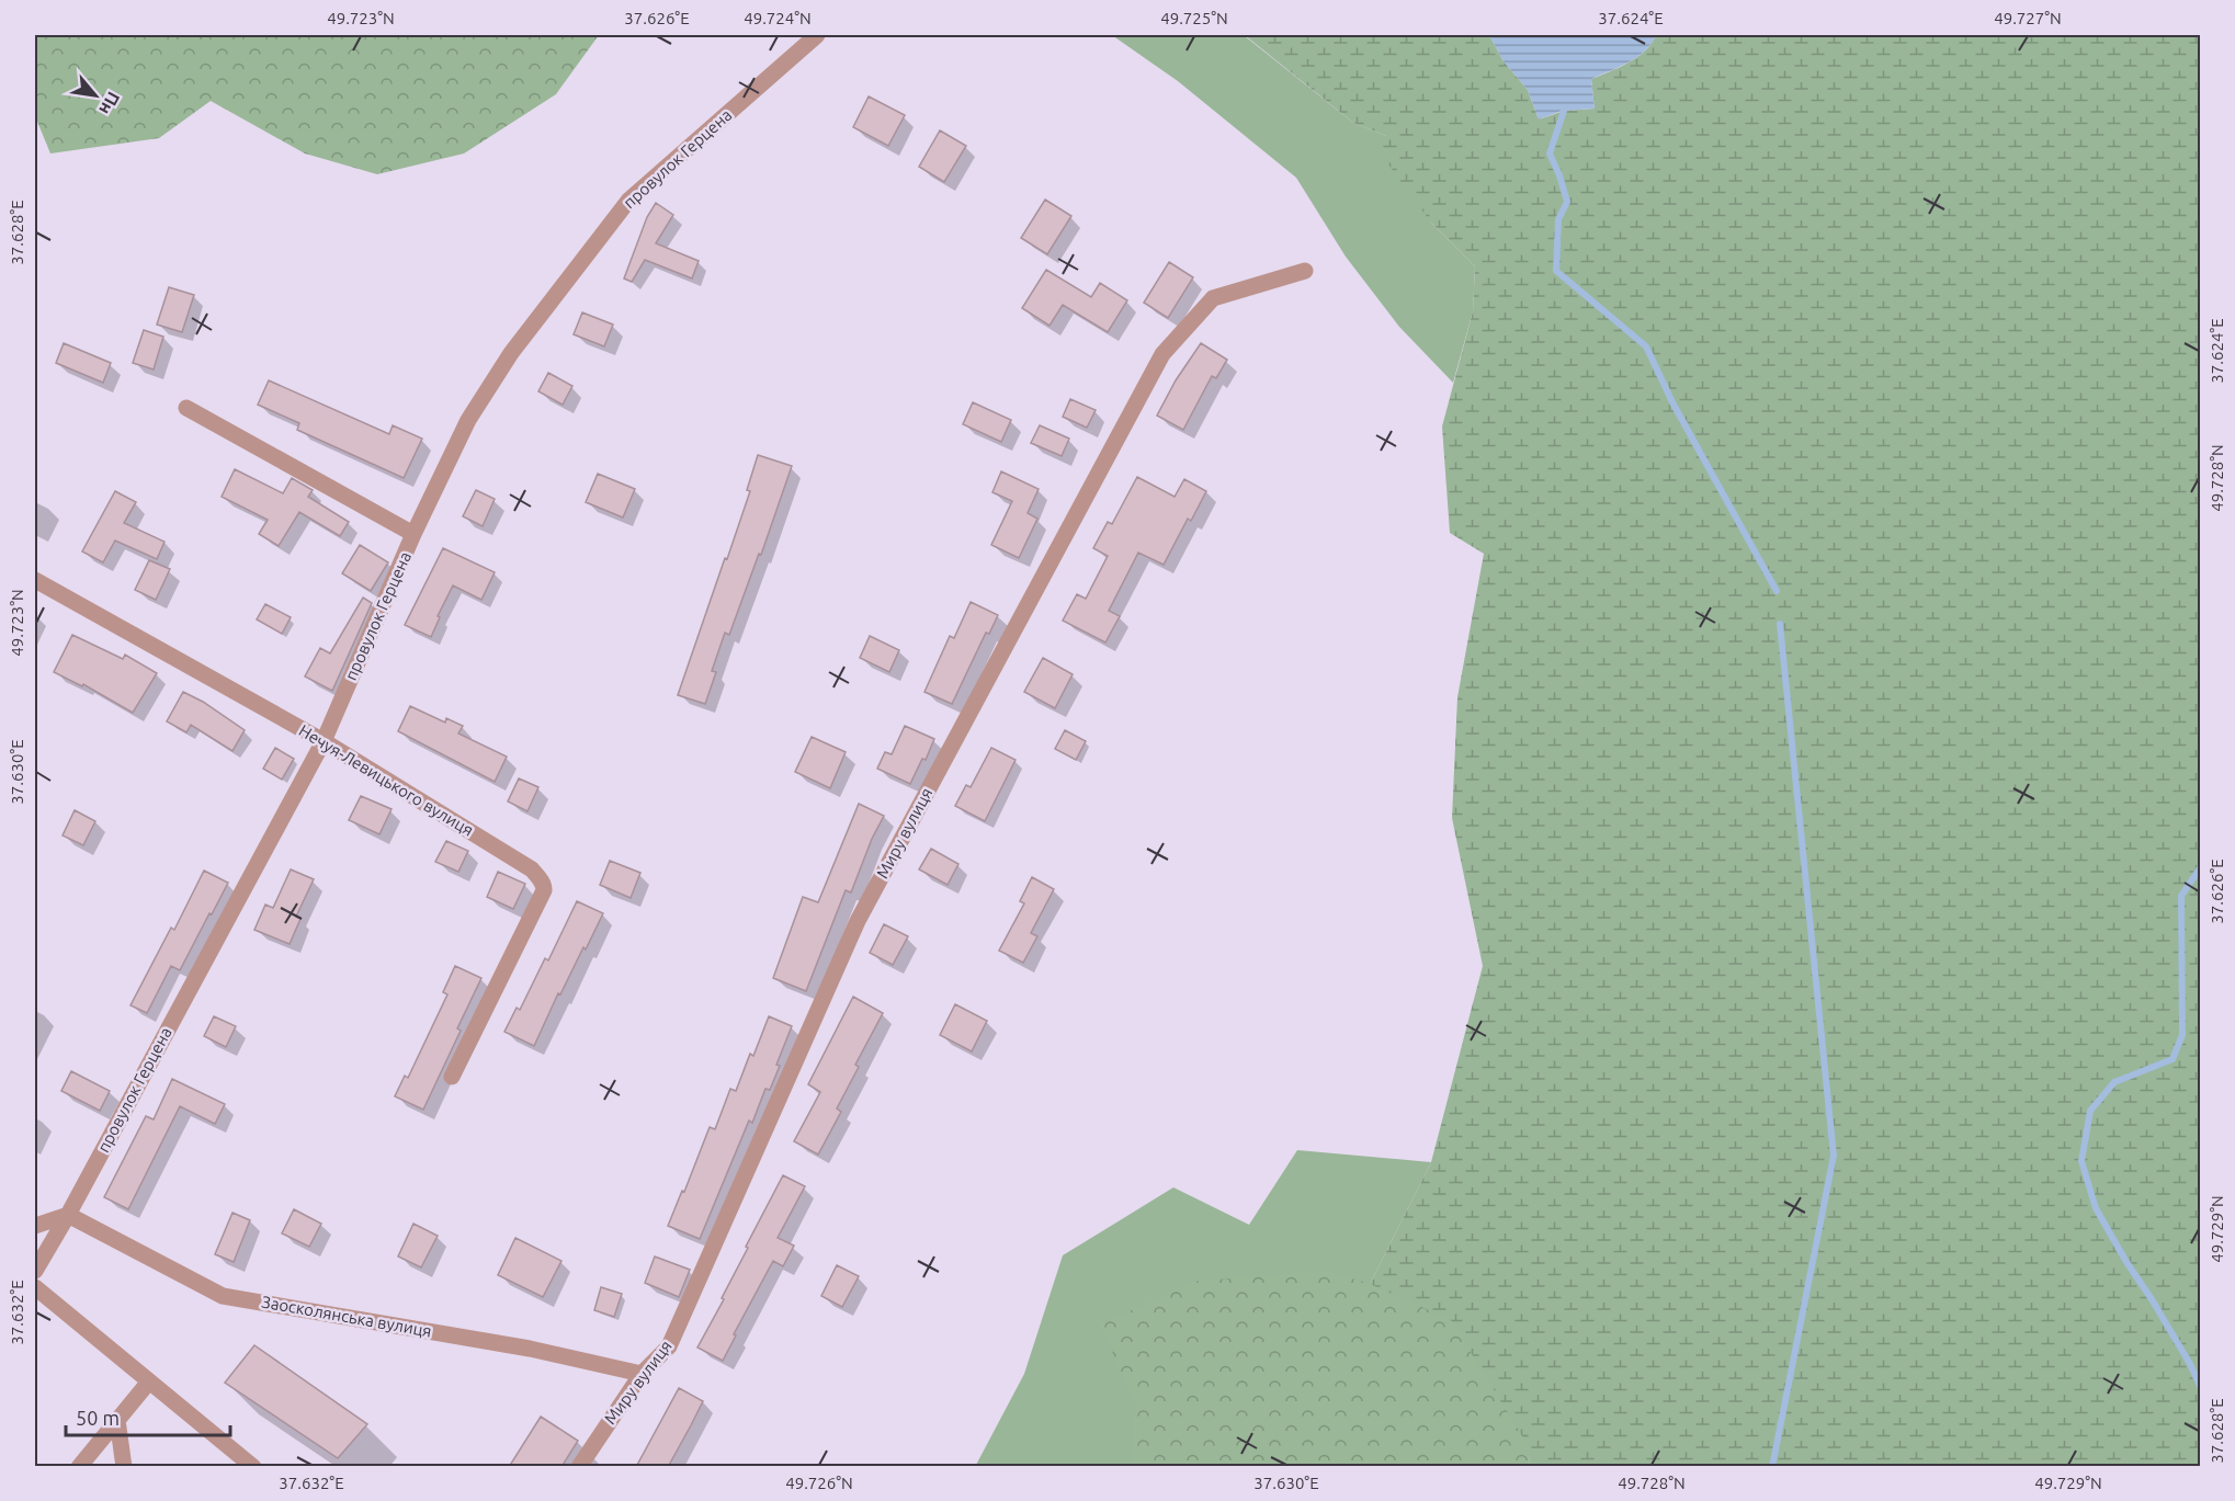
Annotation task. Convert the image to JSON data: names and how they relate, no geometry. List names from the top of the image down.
{
  "streets": {
    "street": [
      "провулок Герцена",
      "Нечуя-Левицького вулиця",
      "Миру вулиця",
      "Заосколянська вулиця"
    ]
  },
  "crossings": [
    ["провулок Герцена", "Нечуя-Левицького вулиця"],
    ["провулок Герцена", "Заосколянська вулиця"],
    ["Миру вулиця", "Заосколянська вулиця"]
  ],
  "scale_bar": "50 m",
  "north": "bottom right",
  "coordinates": [
    "49.723°N",
    "37.626°E",
    "49.724°N",
    "49.725°N",
    "37.624°E",
    "49.727°N",
    "37.628°E",
    "49.728°N",
    "37.630°E",
    "49.729°N",
    "37.632°E",
    "49.726°N"
  ]
}
